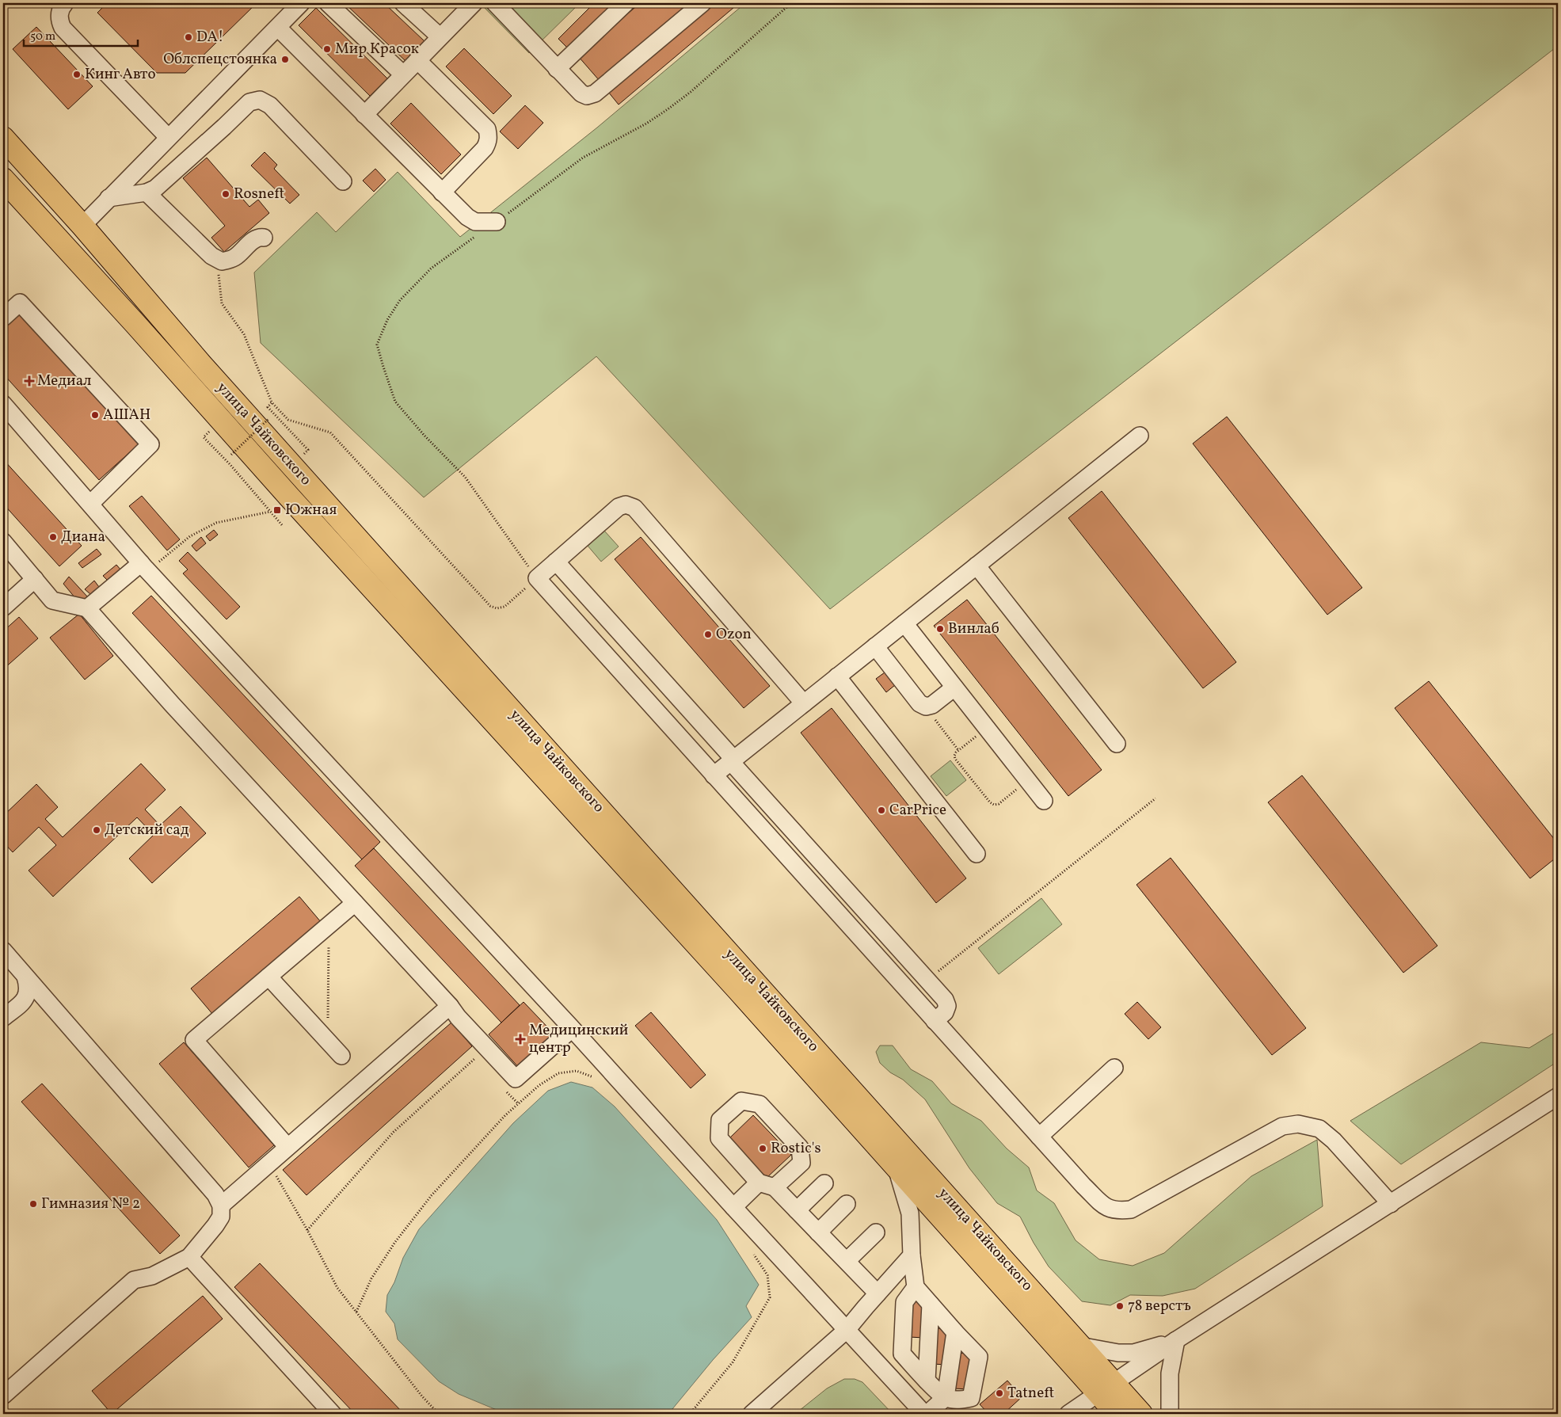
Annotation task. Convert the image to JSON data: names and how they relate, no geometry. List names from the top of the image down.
{
  "streets": {
    "highway": ["улица Чайковского"]
  },
  "places": {
    "other": [
      "DA!",
      "Мир Красок",
      "Облспецстоянка",
      "Кинг Авто",
      "Rosneft",
      "AШАН",
      "Диана",
      "Винлаб",
      "Ozon",
      "CarPrice",
      "Детский сад",
      "Rostic's",
      "Гимназия № 2",
      "78 верстъ",
      "Tatneft"
    ],
    "health": ["Медиал", "Медицинский центр"],
    "transit": ["Южная"]
  },
  "scale_bar": "50 m"
}
